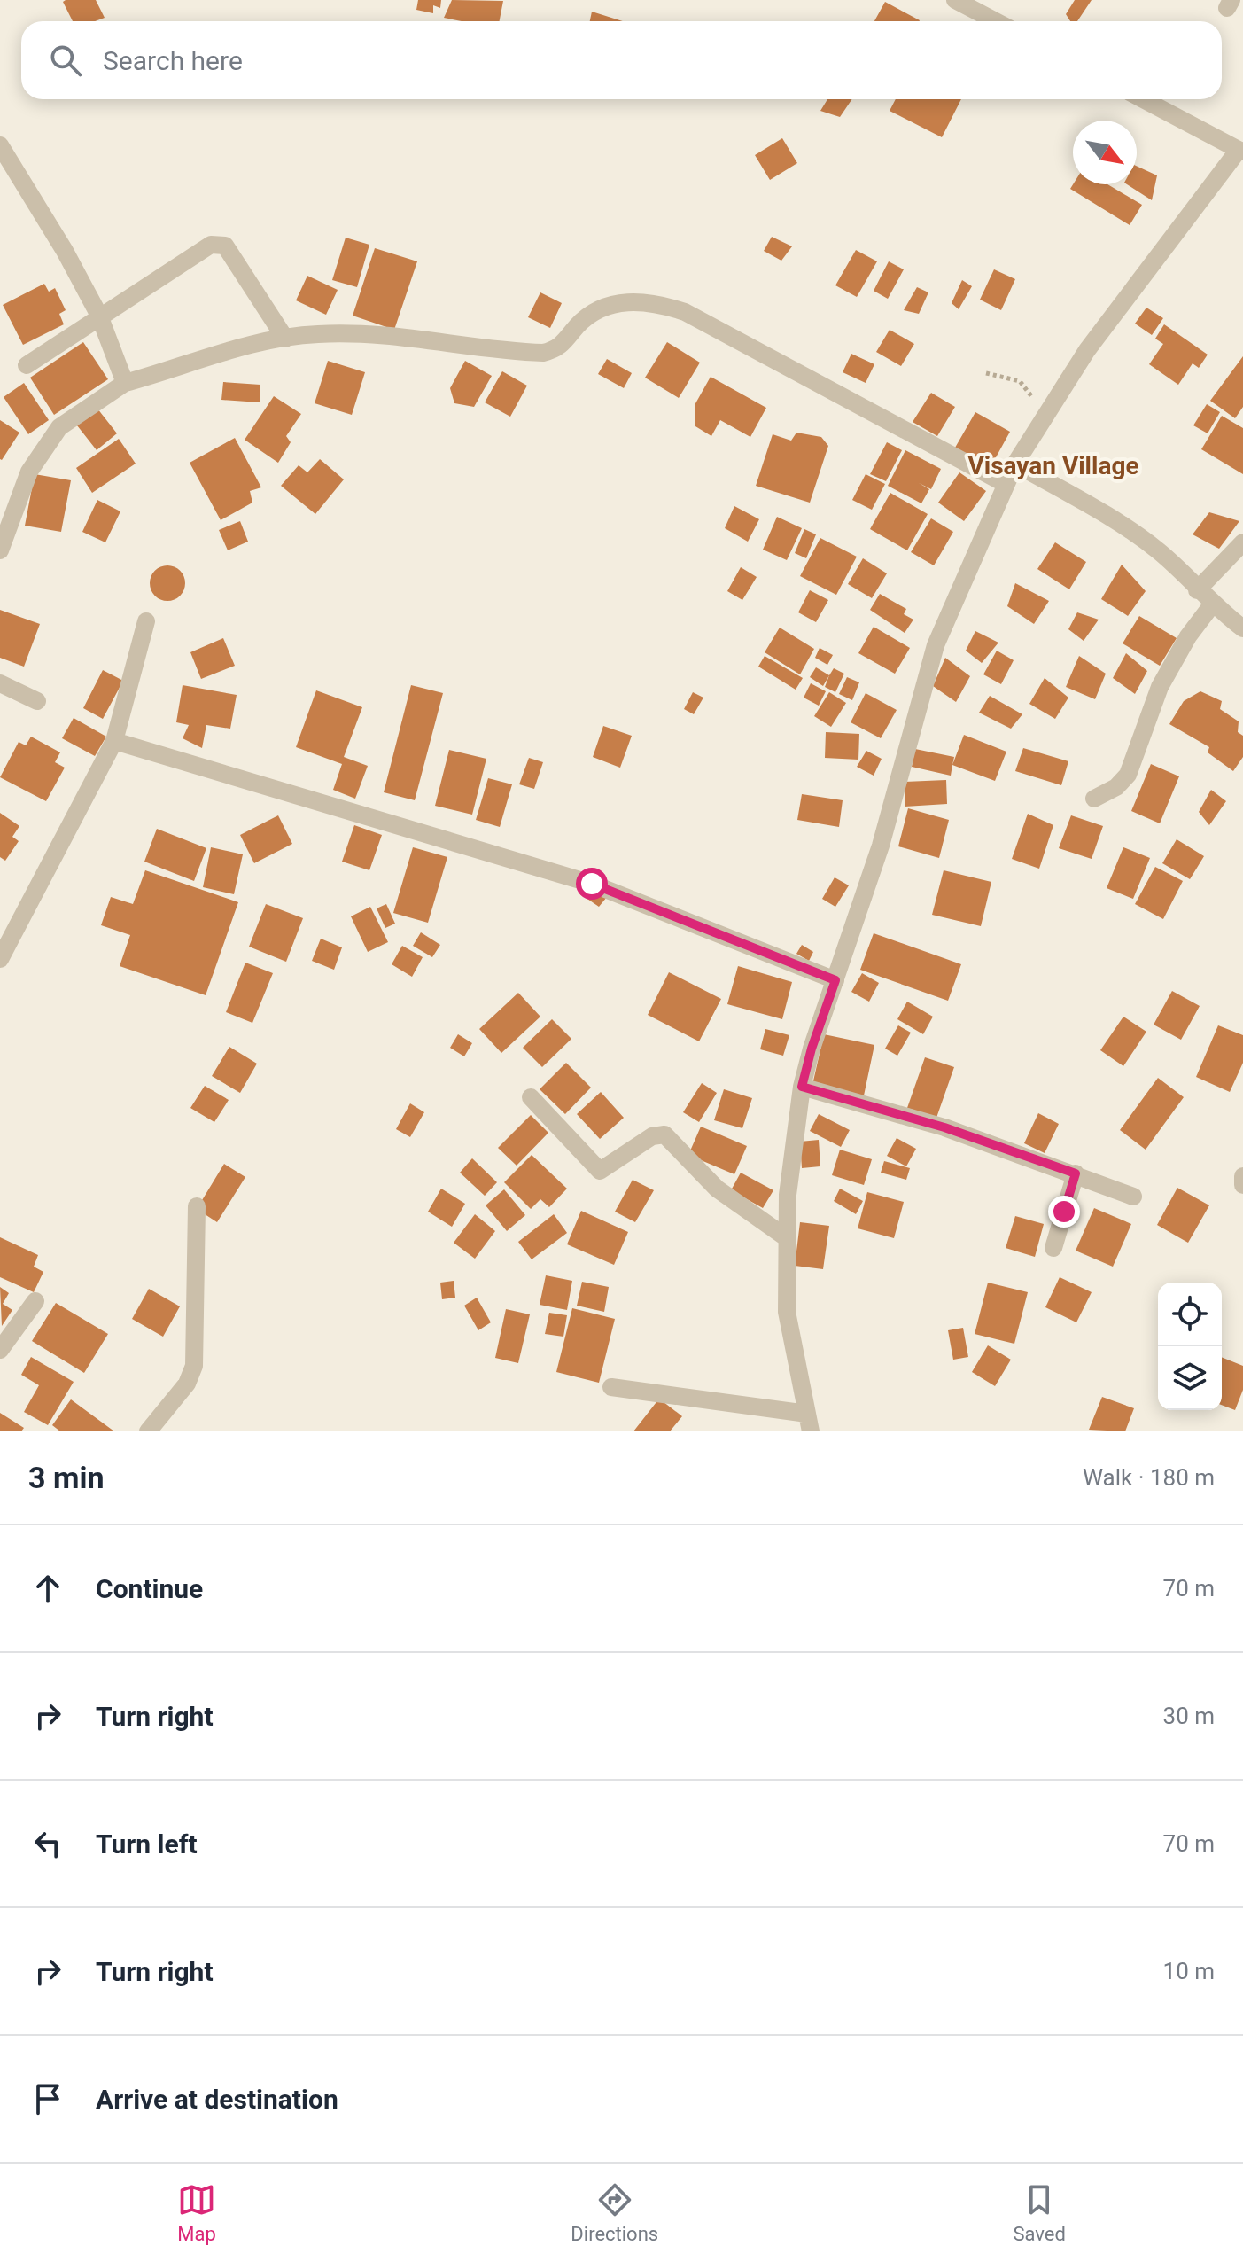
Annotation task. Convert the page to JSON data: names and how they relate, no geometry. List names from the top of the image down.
{
  "districts": ["Visayan Village"],
  "north": "bottom right",
  "page": {
    "search": "Search here",
    "heading": ["3 min", "Walk · 180 m"],
    "list": [
      ["Continue", "70 m"],
      ["Turn right", "30 m"],
      ["Turn left", "70 m"],
      ["Turn right", "10 m"],
      "Arrive at destination"
    ],
    "nav": ["Map", "Directions", "Saved"]
  }
}
